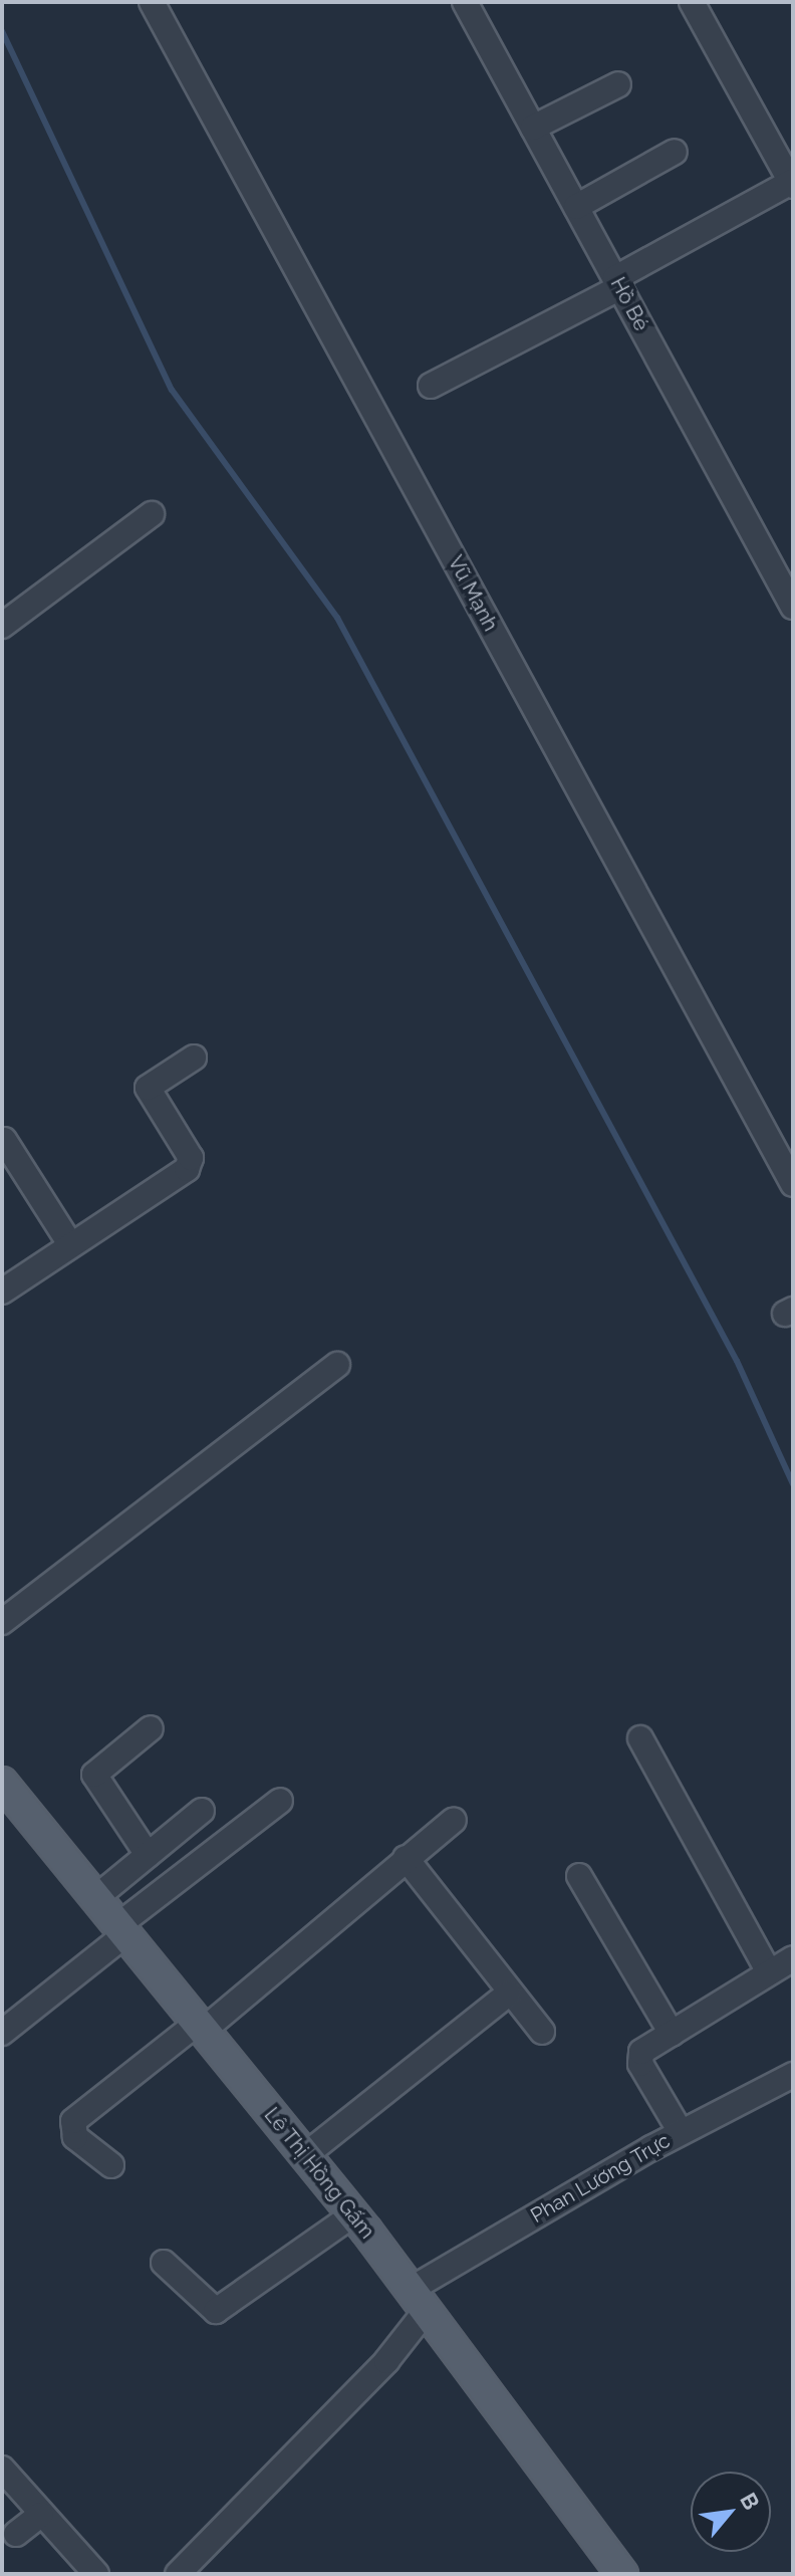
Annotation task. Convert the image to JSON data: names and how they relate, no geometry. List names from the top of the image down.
{
  "streets": {
    "main road": ["Lê Thị Hồng Gấm"],
    "street": ["Hồ Bé", "Vũ Mạnh", "Phan Lương Trực"]
  },
  "crossings": [
    ["Lê Thị Hồng Gấm", "Phan Lương Trực"]
  ],
  "north": "top right"
}
